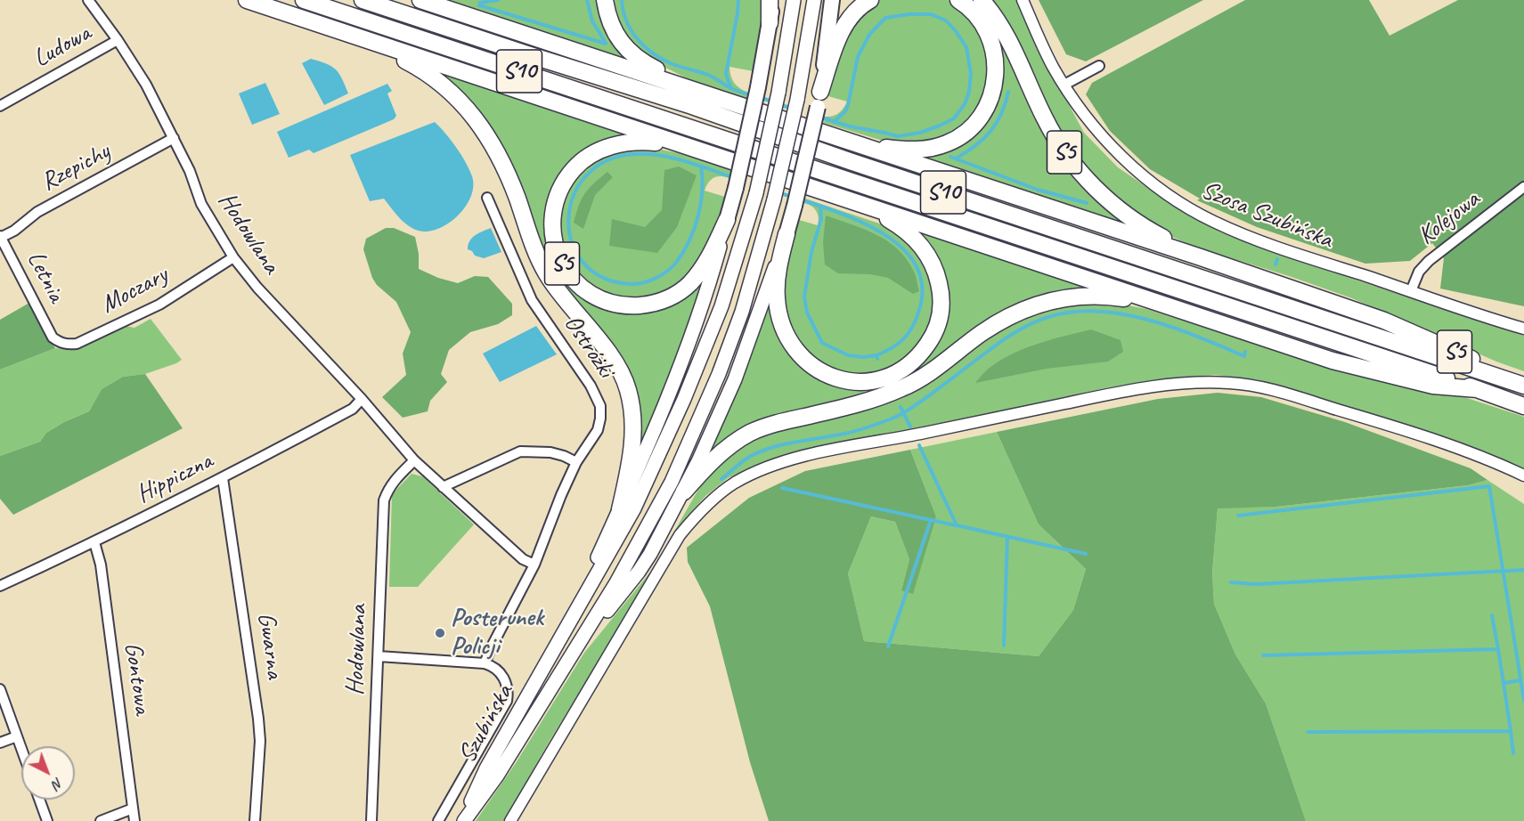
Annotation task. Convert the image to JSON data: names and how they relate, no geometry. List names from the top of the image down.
{
  "streets": {
    "highway": ["S10", "S5"],
    "main road": ["Szubińska"],
    "street": [
      "Ludowa",
      "Rzepichy",
      "Szosa Szubińska",
      "Kolejowa",
      "Hodowlana",
      "Letnia",
      "Moczary",
      "Ostróżki",
      "Hippiczna",
      "Gwarna",
      "Gontowa"
    ]
  },
  "crossings": [
    ["Ludowa", "Hodowlana"],
    ["S10", "S5"],
    ["Rzepichy", "Hodowlana"],
    ["Rzepichy", "Letnia"],
    ["Szosa Szubińska", "Kolejowa"],
    ["Hodowlana", "Moczary"],
    ["Hodowlana", "Ostróżki"],
    ["Hodowlana", "Hippiczna"],
    ["Letnia", "Moczary"],
    ["Ostróżki", "Szubińska"],
    ["Hippiczna", "Gwarna"],
    ["Hippiczna", "Gontowa"]
  ],
  "places": ["Posterunek Policji"],
  "north": "bottom right"
}
